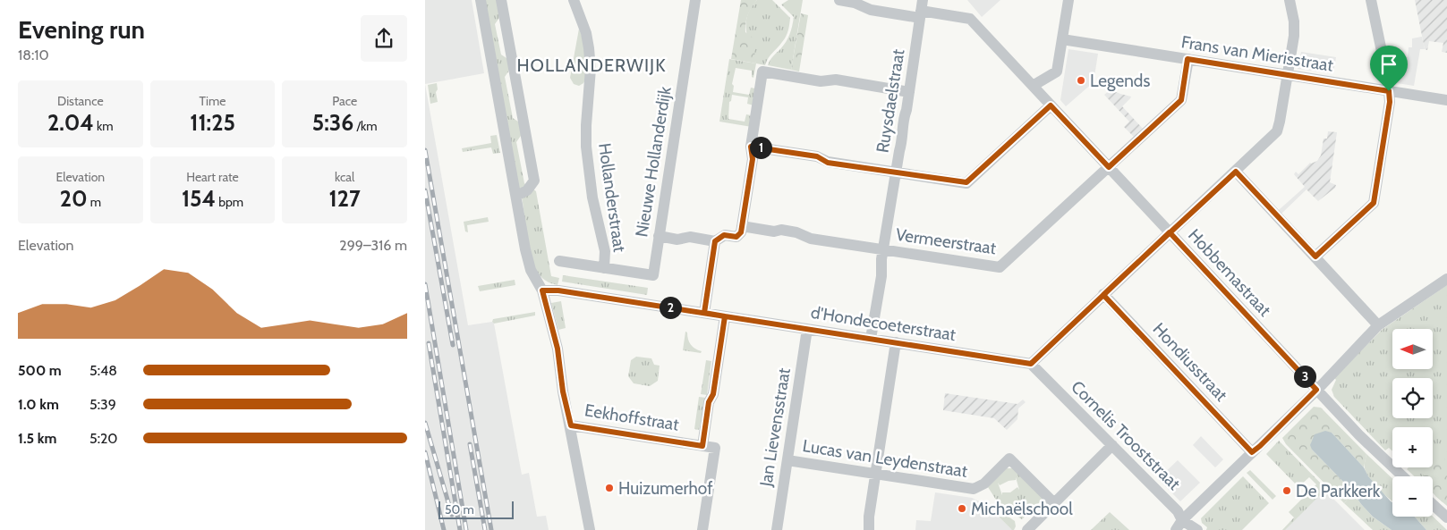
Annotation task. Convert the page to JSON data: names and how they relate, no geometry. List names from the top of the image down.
{
  "streets": {
    "street": [
      "Frans van Mierisstraat",
      "Ruysdaelstraat",
      "Nieuwe Hollanderdijk",
      "Hollanderstraat",
      "Vermeerstraat",
      "Hobbemastraat",
      "d'Hondecoeterstraat",
      "Hondiusstraat",
      "Eekhoffstraat",
      "Jan Lievensstraat",
      "Cornelis Trooststraat",
      "Lucas van Leydenstraat"
    ]
  },
  "crossings": [
    ["Ruysdaelstraat", "Vermeerstraat"],
    ["Ruysdaelstraat", "Hobbemastraat"],
    ["Ruysdaelstraat", "d'Hondecoeterstraat"],
    ["Nieuwe Hollanderdijk", "Hollanderstraat"],
    ["Vermeerstraat", "Hobbemastraat"],
    ["d'Hondecoeterstraat", "Jan Lievensstraat"],
    ["d'Hondecoeterstraat", "Cornelis Trooststraat"],
    ["Jan Lievensstraat", "Lucas van Leydenstraat"]
  ],
  "districts": ["HOLLANDERWIJK"],
  "places": [
    "Legends",
    "Huizumerhof",
    "De Parkkerk",
    "Michaëlschool"
  ],
  "scale_bar": "50 m",
  "north": "left",
  "page": {
    "heading": ["Evening run", "18:10"],
    "stats": [
      ["Distance", "2.04 km"],
      ["Time", "11:25"],
      ["Pace", "5:36 /km"],
      ["Elevation", "20 m"],
      ["Heart rate", "154 bpm"],
      ["kcal", "127"]
    ],
    "pins": ["1", "2", "3"],
    "chart": ["Elevation", "299–316 m"],
    "map_buttons": ["+", "−"],
    "list": [
      {
        "name": "500 m",
        "note": "5:48"
      },
      {
        "name": "1.0 km",
        "note": "5:39"
      },
      {
        "name": "1.5 km",
        "note": "5:20"
      }
    ],
    "scale": "50 m"
  }
}
